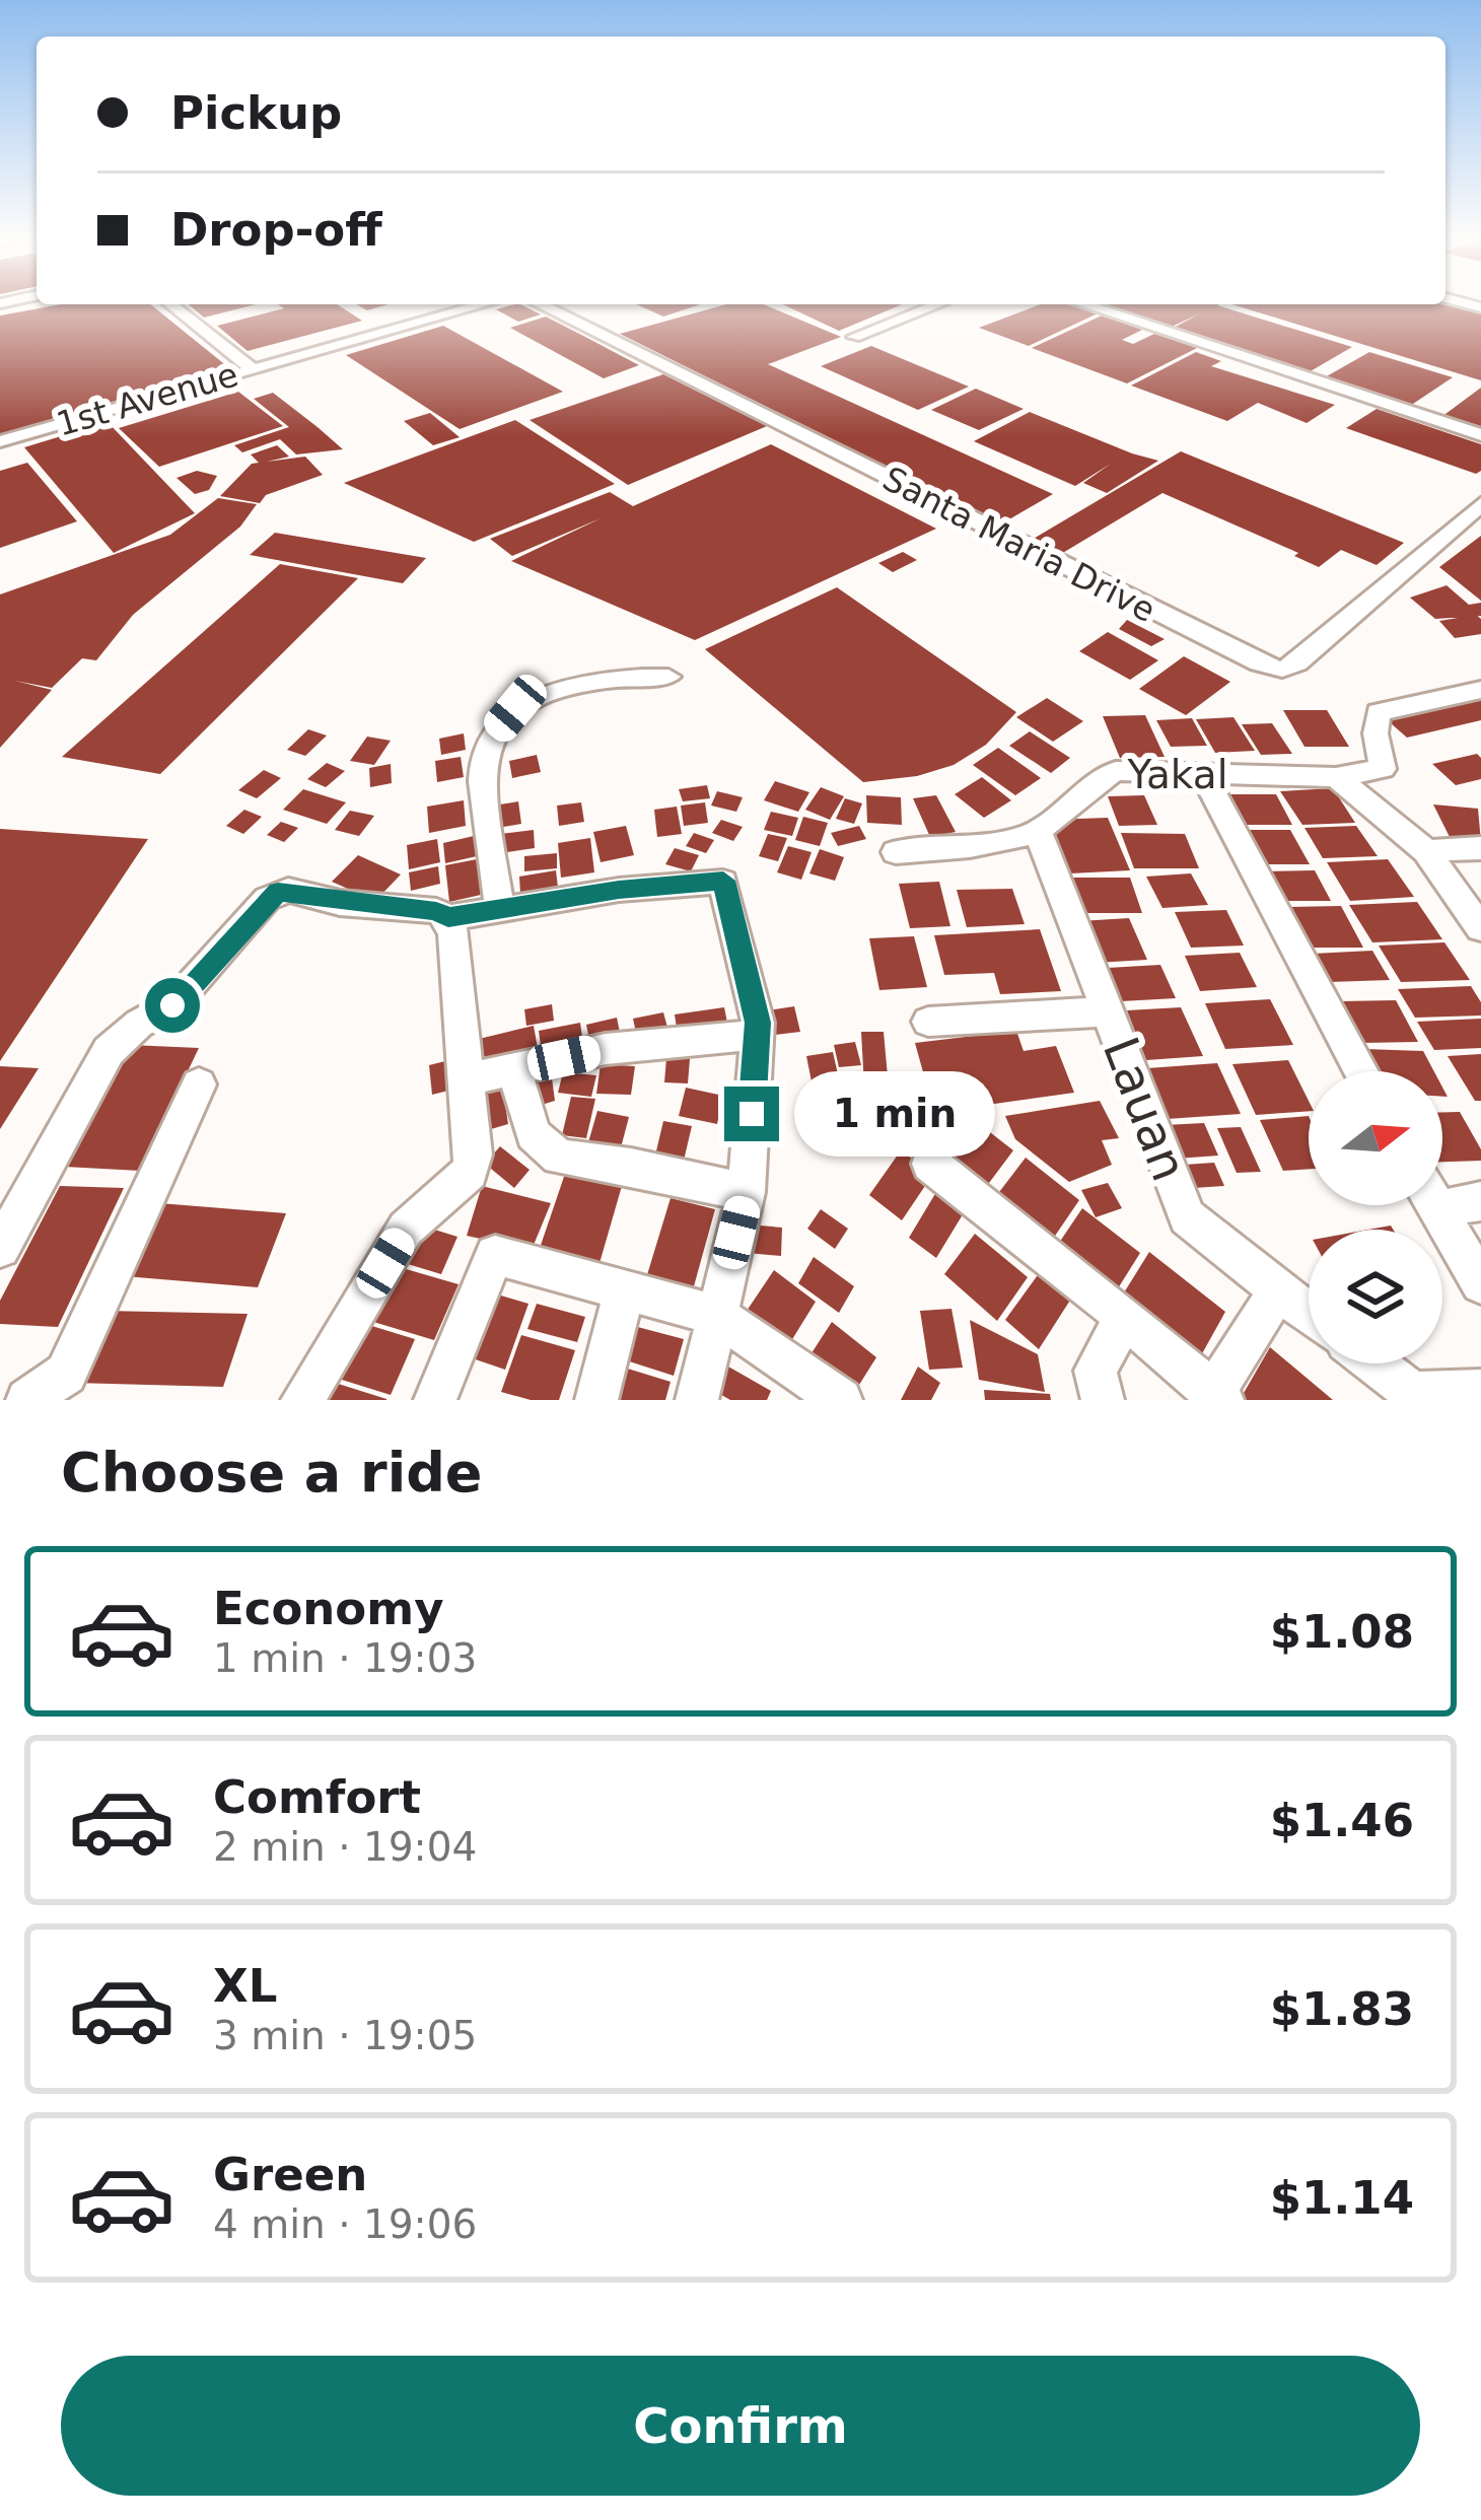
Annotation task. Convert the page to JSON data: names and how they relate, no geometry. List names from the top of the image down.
{
  "streets": {
    "street": [
      "1st Avenue",
      "Santa Maria Drive",
      "Yakal",
      "Lauan"
    ]
  },
  "crossings": [
    ["Yakal", "Lauan"]
  ],
  "north": "right",
  "page": {
    "banner": ["Pickup", "Drop-off"],
    "bubble": "1 min",
    "heading": "Choose a ride",
    "list": [
      {
        "name": "Economy",
        "note": "1 min · 19:03",
        "value": "$1.08"
      },
      {
        "name": "Comfort",
        "note": "2 min · 19:04",
        "value": "$1.46"
      },
      {
        "name": "XL",
        "note": "3 min · 19:05",
        "value": "$1.83"
      },
      {
        "name": "Green",
        "note": "4 min · 19:06",
        "value": "$1.14"
      }
    ],
    "buttons": "Confirm"
  }
}
